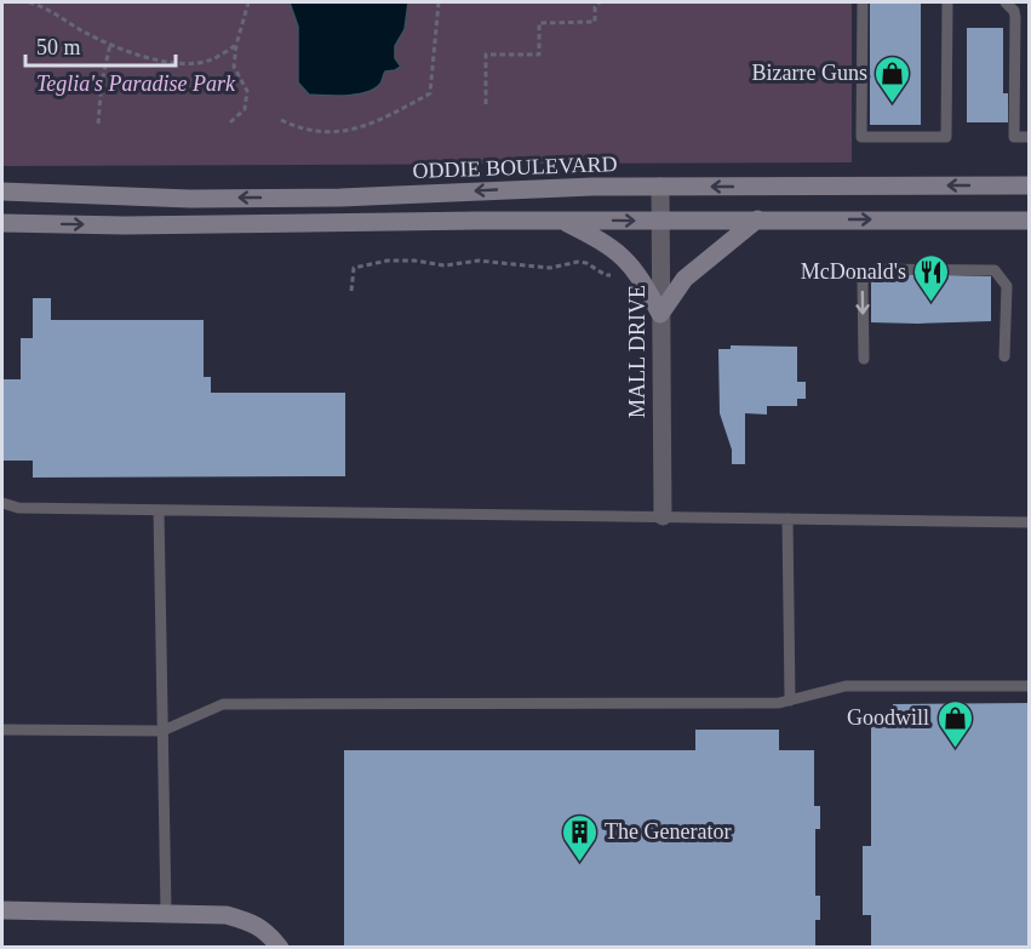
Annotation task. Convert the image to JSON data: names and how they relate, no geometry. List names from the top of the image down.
{
  "streets": {
    "main road": ["ODDIE BOULEVARD"],
    "street": ["MALL DRIVE"]
  },
  "crossings": [
    ["ODDIE BOULEVARD", "MALL DRIVE"]
  ],
  "parks": ["Teglia's Paradise Park"],
  "places": {
    "shop": ["Bizarre Guns", "Goodwill"],
    "restaurant": ["McDonald's"],
    "building": ["The Generator"]
  },
  "scale_bar": "50 m"
}
